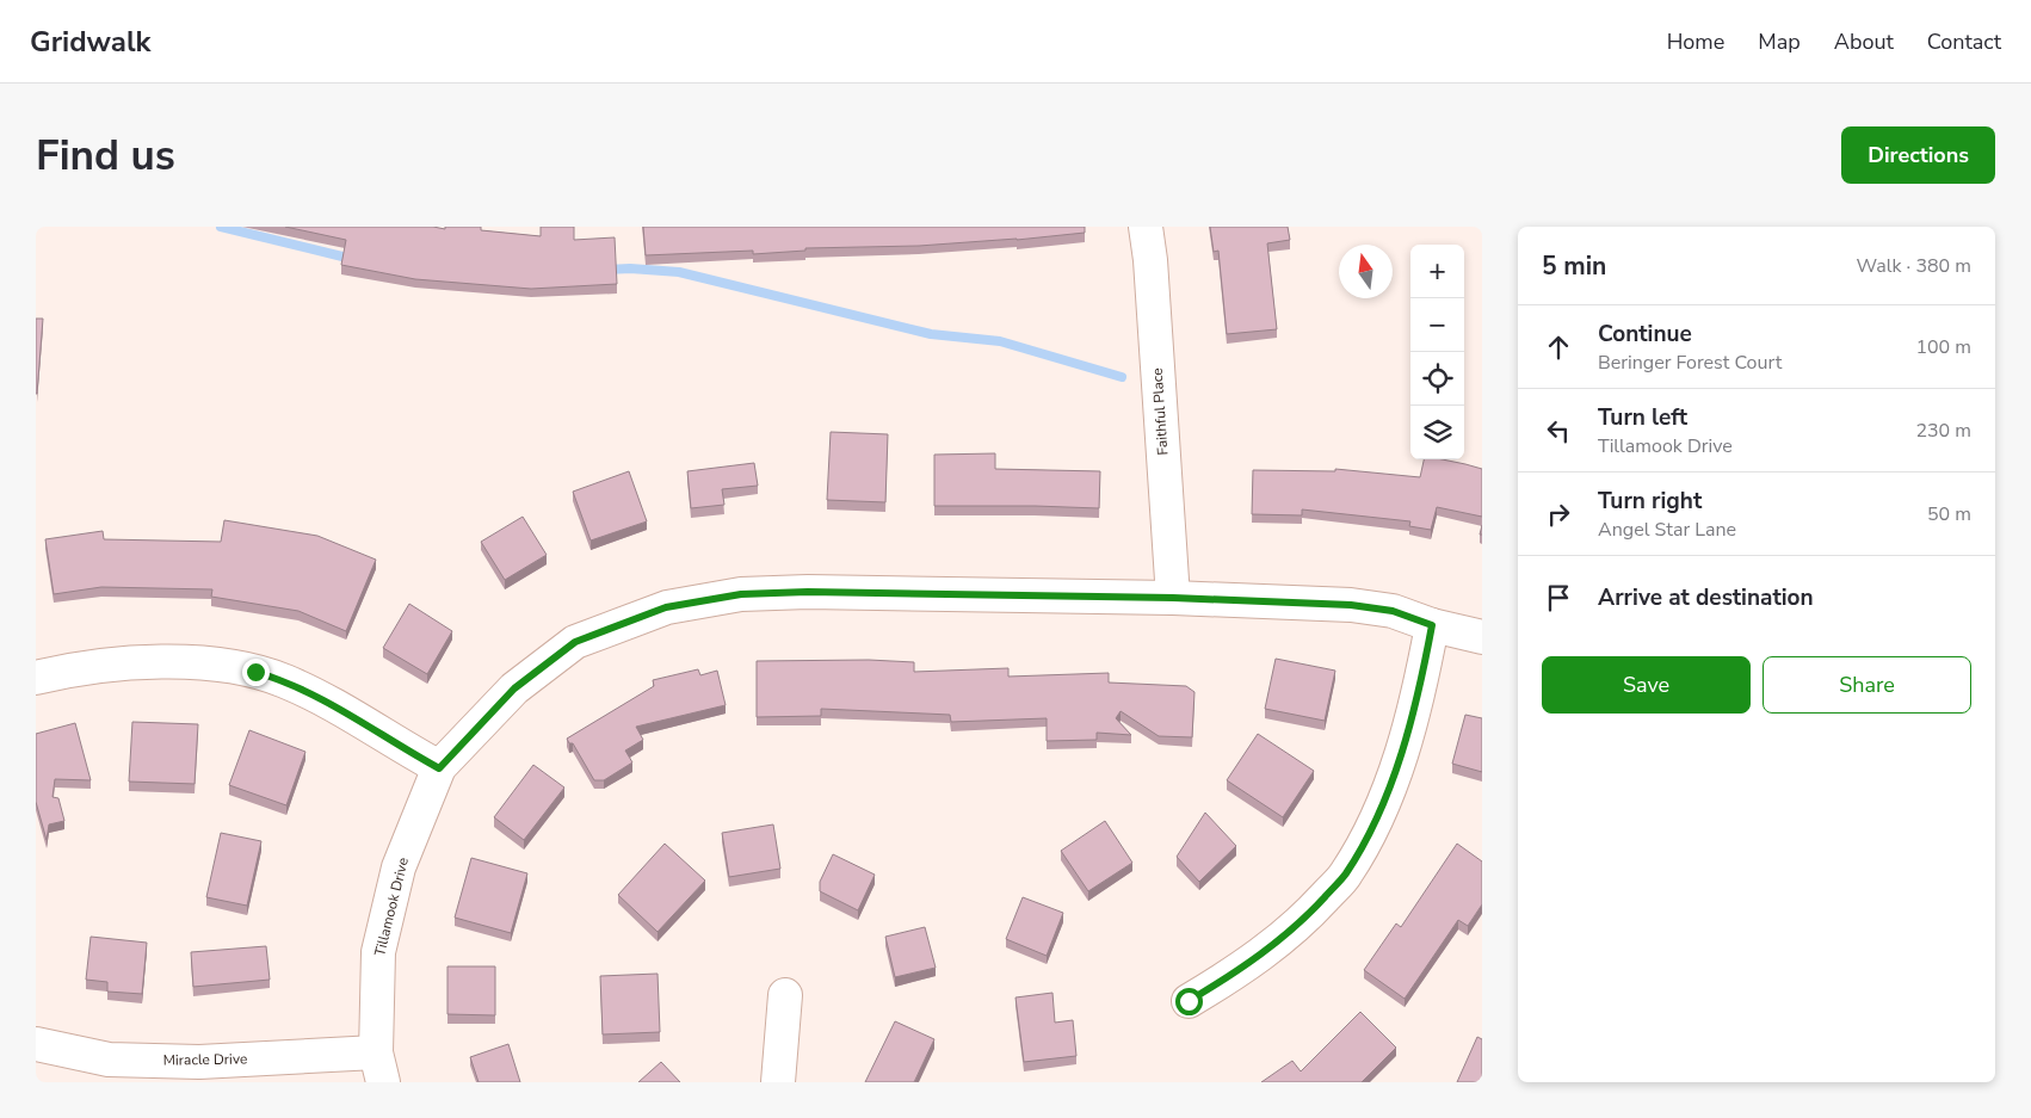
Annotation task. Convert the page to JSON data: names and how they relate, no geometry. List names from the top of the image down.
{
  "streets": {
    "street": ["Faithful Place", "Tillamook Drive", "Miracle Drive"]
  },
  "crossings": [
    ["Faithful Place", "Tillamook Drive"],
    ["Tillamook Drive", "Miracle Drive"]
  ],
  "north": "top",
  "page": {
    "header": "Gridwalk",
    "nav": [
      "Home",
      "Map",
      "About",
      "Contact"
    ],
    "buttons": [
      "Directions",
      ["Save", "Share"]
    ],
    "title": "Find us",
    "heading": ["5 min", "Walk · 380 m"],
    "map_buttons": ["+", "−"],
    "list": [
      ["Continue", "Beringer Forest Court", "100 m"],
      ["Turn left", "Tillamook Drive", "230 m"],
      ["Turn right", "Angel Star Lane", "50 m"],
      "Arrive at destination"
    ]
  }
}
